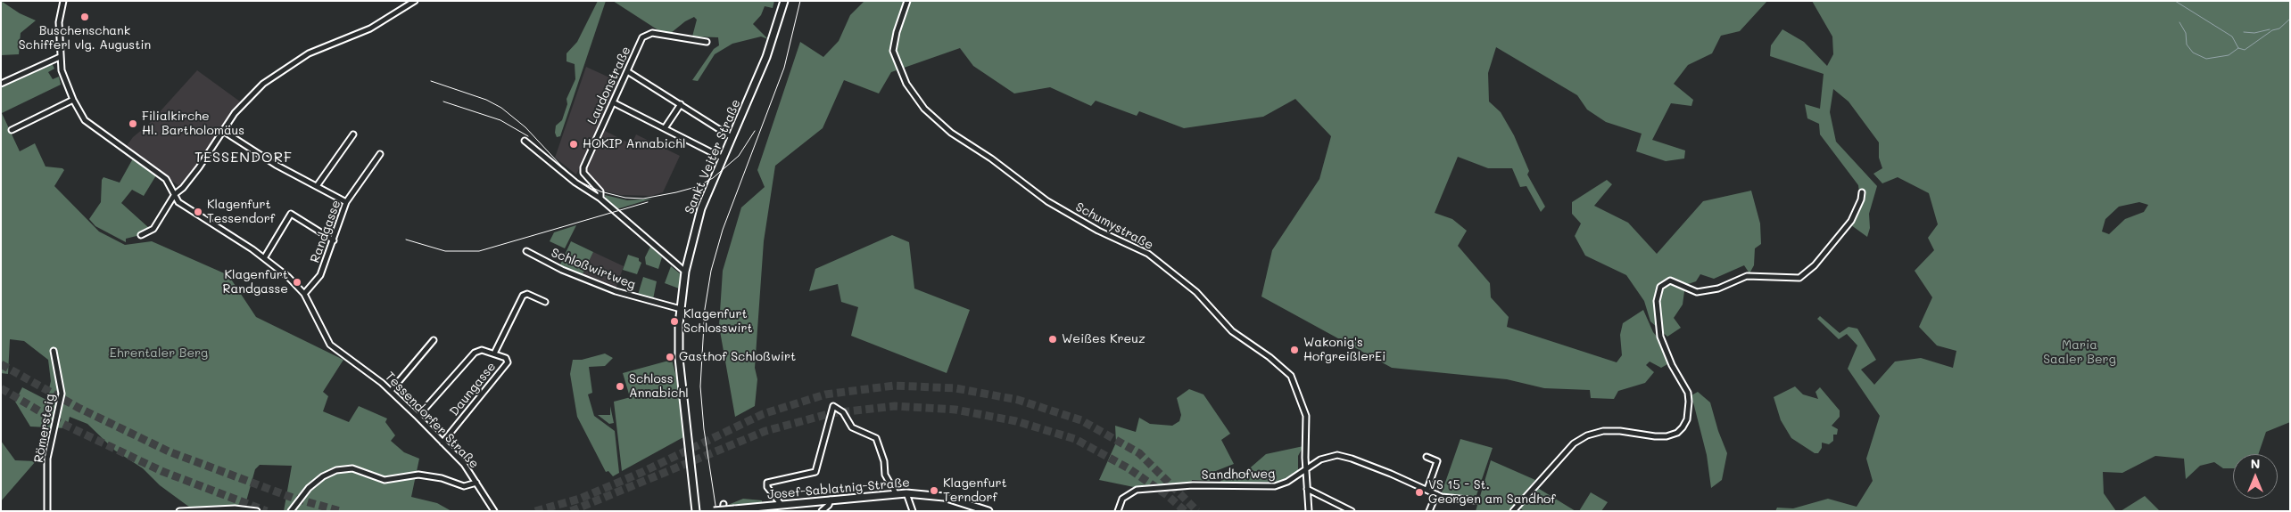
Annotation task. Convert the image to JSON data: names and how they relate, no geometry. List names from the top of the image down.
{
  "streets": {
    "main road": ["Sankt Veiter Straße", "Josef-Sablatnig-Straße"],
    "street": [
      "Laudonstraße",
      "Schumystraße",
      "Randgasse",
      "Schloßwirtweg",
      "Daungasse",
      "Tessendorfer Straße",
      "Römersteig",
      "Sandhofweg"
    ]
  },
  "crossings": [
    ["Laudonstraße", "Sankt Veiter Straße"],
    ["Sankt Veiter Straße", "Schloßwirtweg"],
    ["Schumystraße", "Sandhofweg"],
    ["Randgasse", "Tessendorfer Straße"],
    ["Daungasse", "Tessendorfer Straße"]
  ],
  "districts": ["TESSENDORF"],
  "parks": ["Maria Saaler Berg", "Ehrentaler Berg"],
  "places": [
    "Buschenschank Schifferl vlg. Augustin",
    "Filialkirche Hl. Bartholomäus",
    "HOKIP Annabichl",
    "Klagenfurt Tessendorf",
    "Klagenfurt Randgasse",
    "Klagenfurt Schlosswirt",
    "Weißes Kreuz",
    "Wakonig's HofgreißlerEi",
    "Gasthof Schloßwirt",
    "Schloss Annabichl",
    "Klagenfurt Terndorf",
    "VS 15 - St. Georgen am Sandhof"
  ],
  "north": "top"
}
